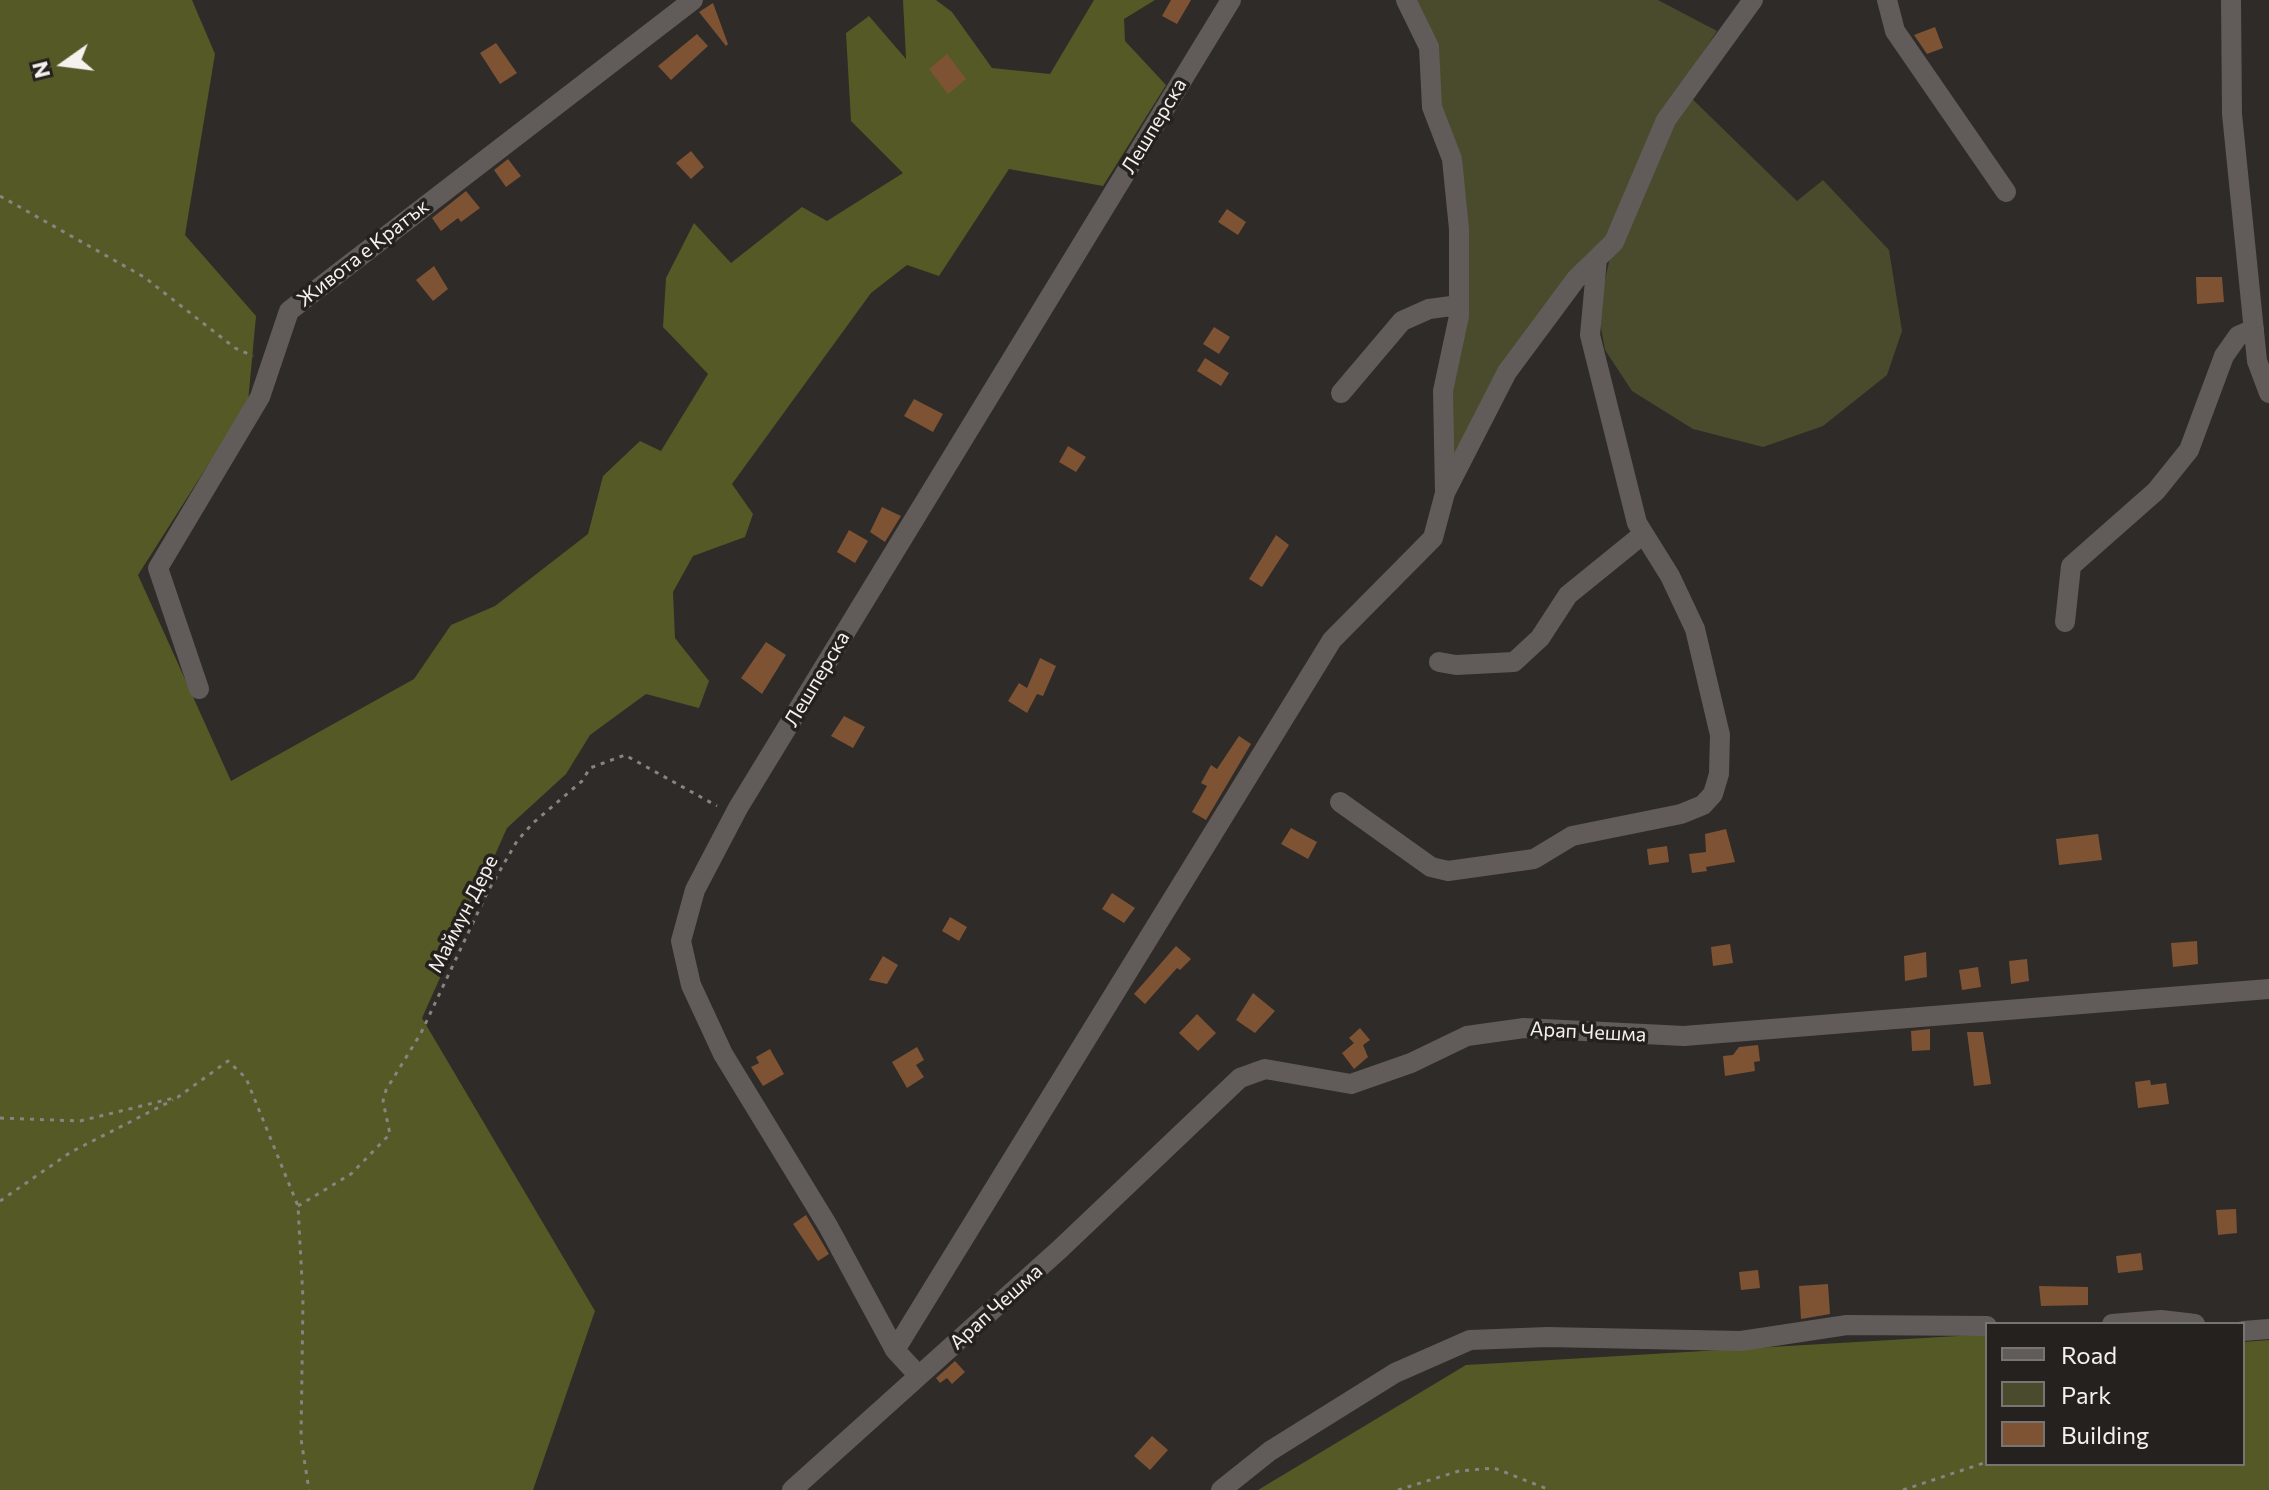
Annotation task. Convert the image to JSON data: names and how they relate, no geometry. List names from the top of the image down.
{
  "streets": {
    "street": ["Лешперска", "Живота е Кратък", "Арап Чешма"],
    "path": ["Маймун Дере"]
  },
  "crossings": [
    ["Лешперска", "Маймун Дере"],
    ["Лешперска", "Арап Чешма"]
  ],
  "legend": ["Road", "Park", "Building"],
  "north": "left"
}
